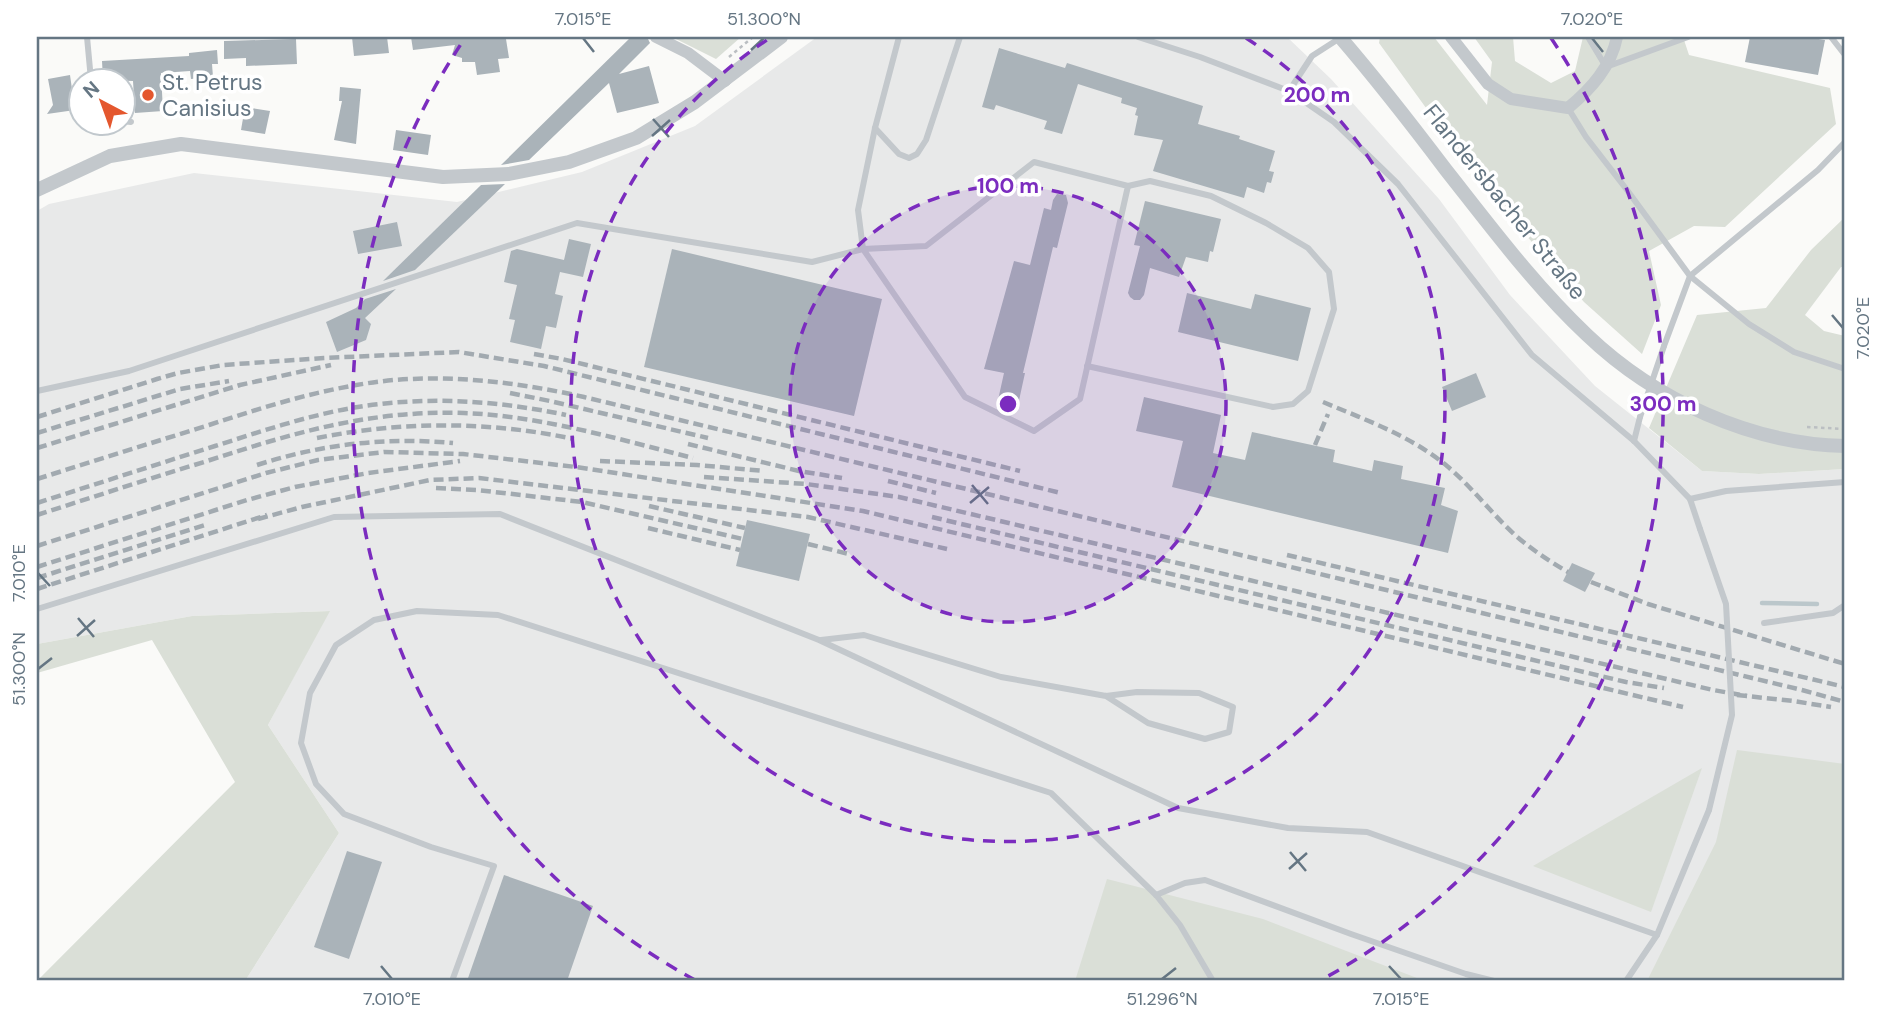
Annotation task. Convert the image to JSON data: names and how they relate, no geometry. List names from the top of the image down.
{
  "streets": {
    "street": ["Flandersbacher Straße"]
  },
  "places": ["St. Petrus Canisius"],
  "north": "top left",
  "coordinates": [
    "7.015°E",
    "51.300°N",
    "7.020°E",
    "7.010°E",
    "51.296°N"
  ],
  "rings": ["200 m", "100 m", "300 m"]
}
